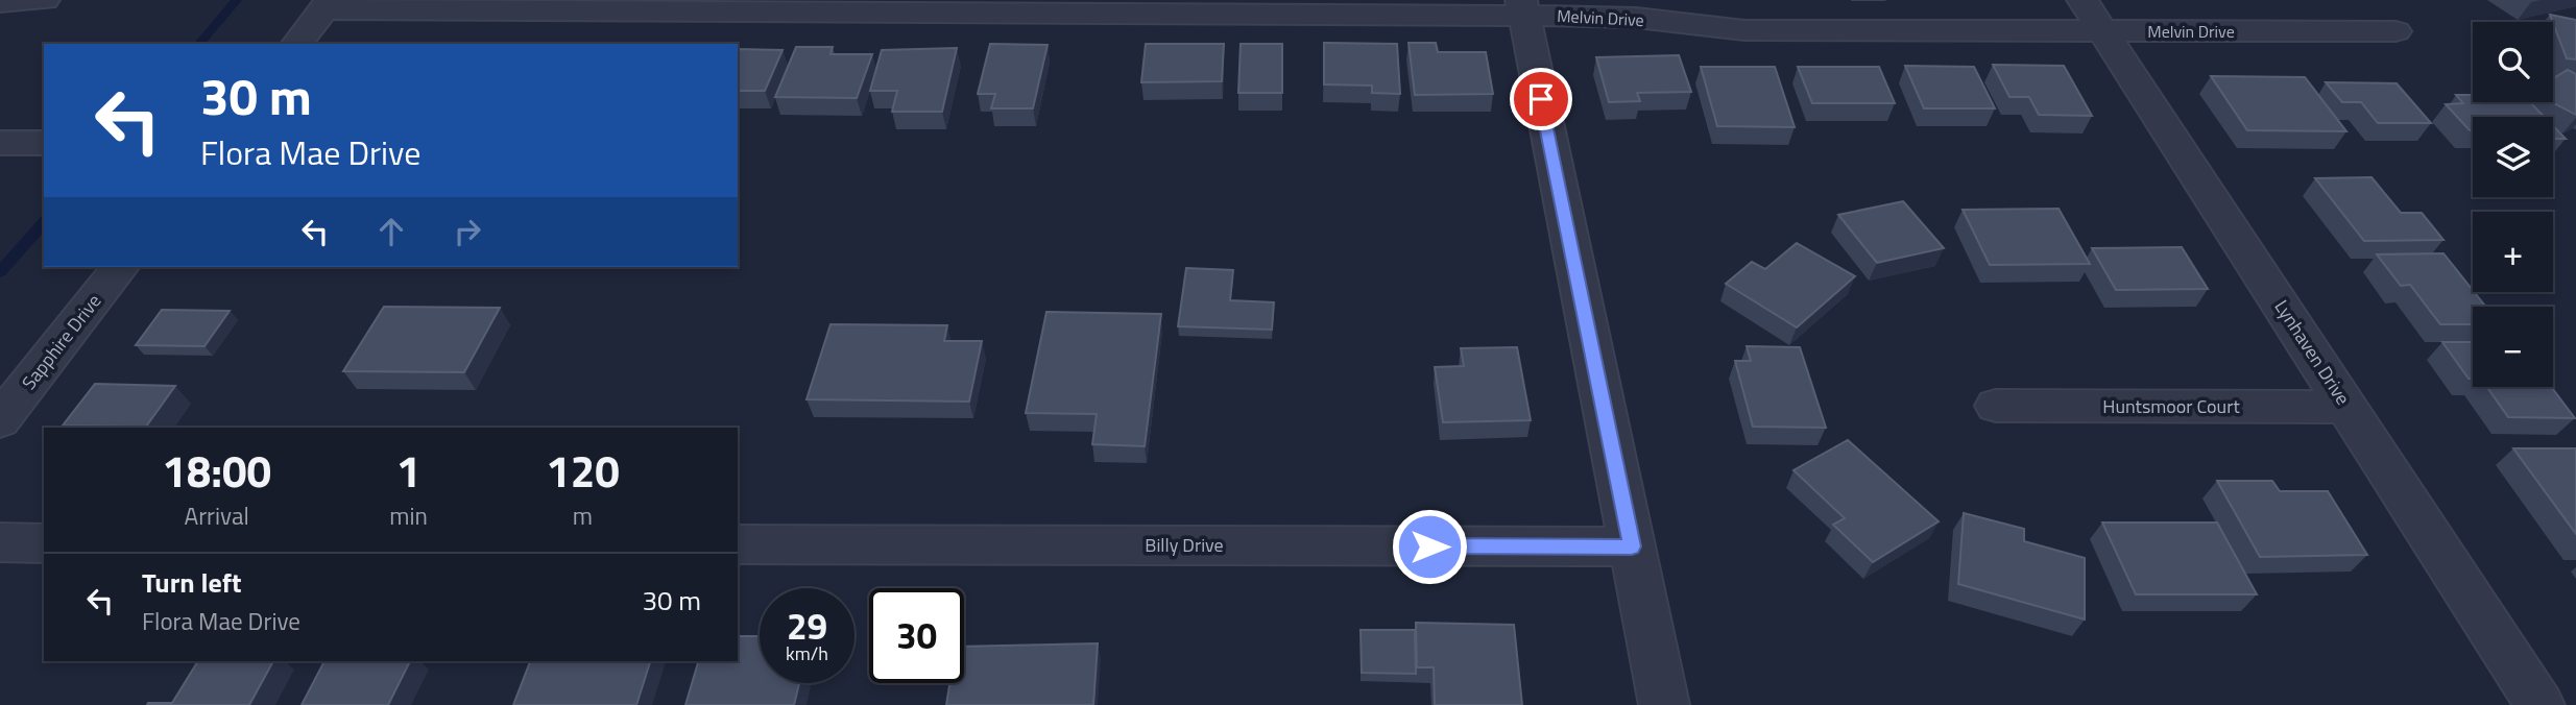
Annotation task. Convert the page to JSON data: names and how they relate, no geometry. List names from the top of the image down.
{
  "streets": {
    "street": [
      "Melvin Drive",
      "Sapphire Drive",
      "Lynhaven Drive",
      "Huntsmoor Court",
      "Billy Drive"
    ]
  },
  "crossings": [
    ["Melvin Drive", "Lynhaven Drive"],
    ["Lynhaven Drive", "Huntsmoor Court"]
  ],
  "page": {
    "map_buttons": ["+", "−"],
    "turn": ["30 m", "Flora Mae Drive"],
    "eta": [
      "18:00",
      "Arrival",
      "1",
      "min",
      "120",
      "m"
    ],
    "list": [
      {
        "name": "Turn left",
        "note": "Flora Mae Drive",
        "value": "30 m"
      }
    ],
    "speed": "29 km/h",
    "limit": "30"
  }
}
